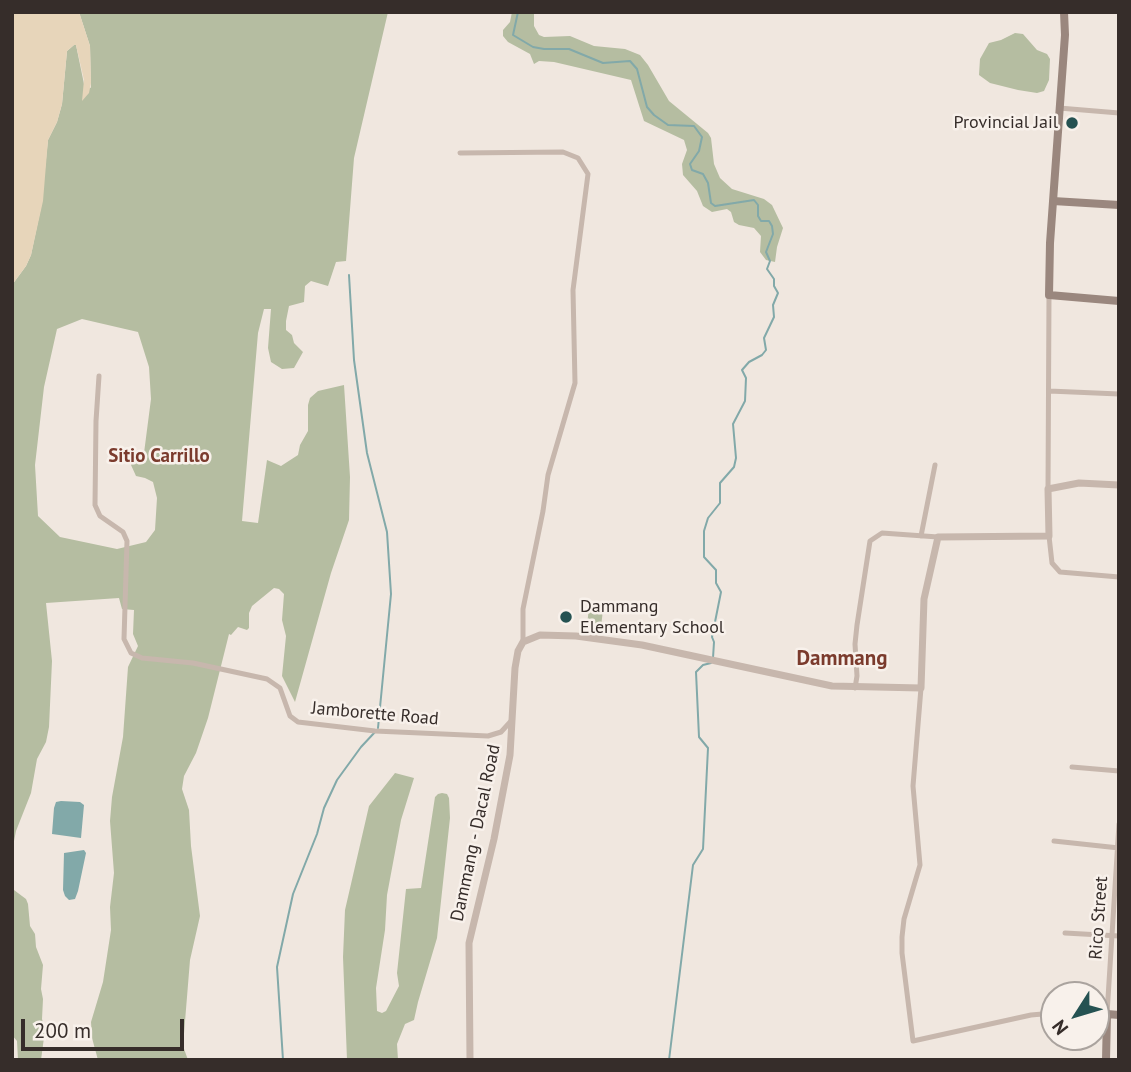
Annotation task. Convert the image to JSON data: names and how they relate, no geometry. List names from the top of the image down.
{
  "streets": {
    "street": ["Jamborette Road", "Dammang - Dacal Road", "Rico Street"]
  },
  "districts": ["Sitio Carrillo", "Dammang"],
  "places": ["Provincial Jail", "Dammang Elementary School"],
  "scale_bar": "200 m",
  "north": "bottom left"
}
